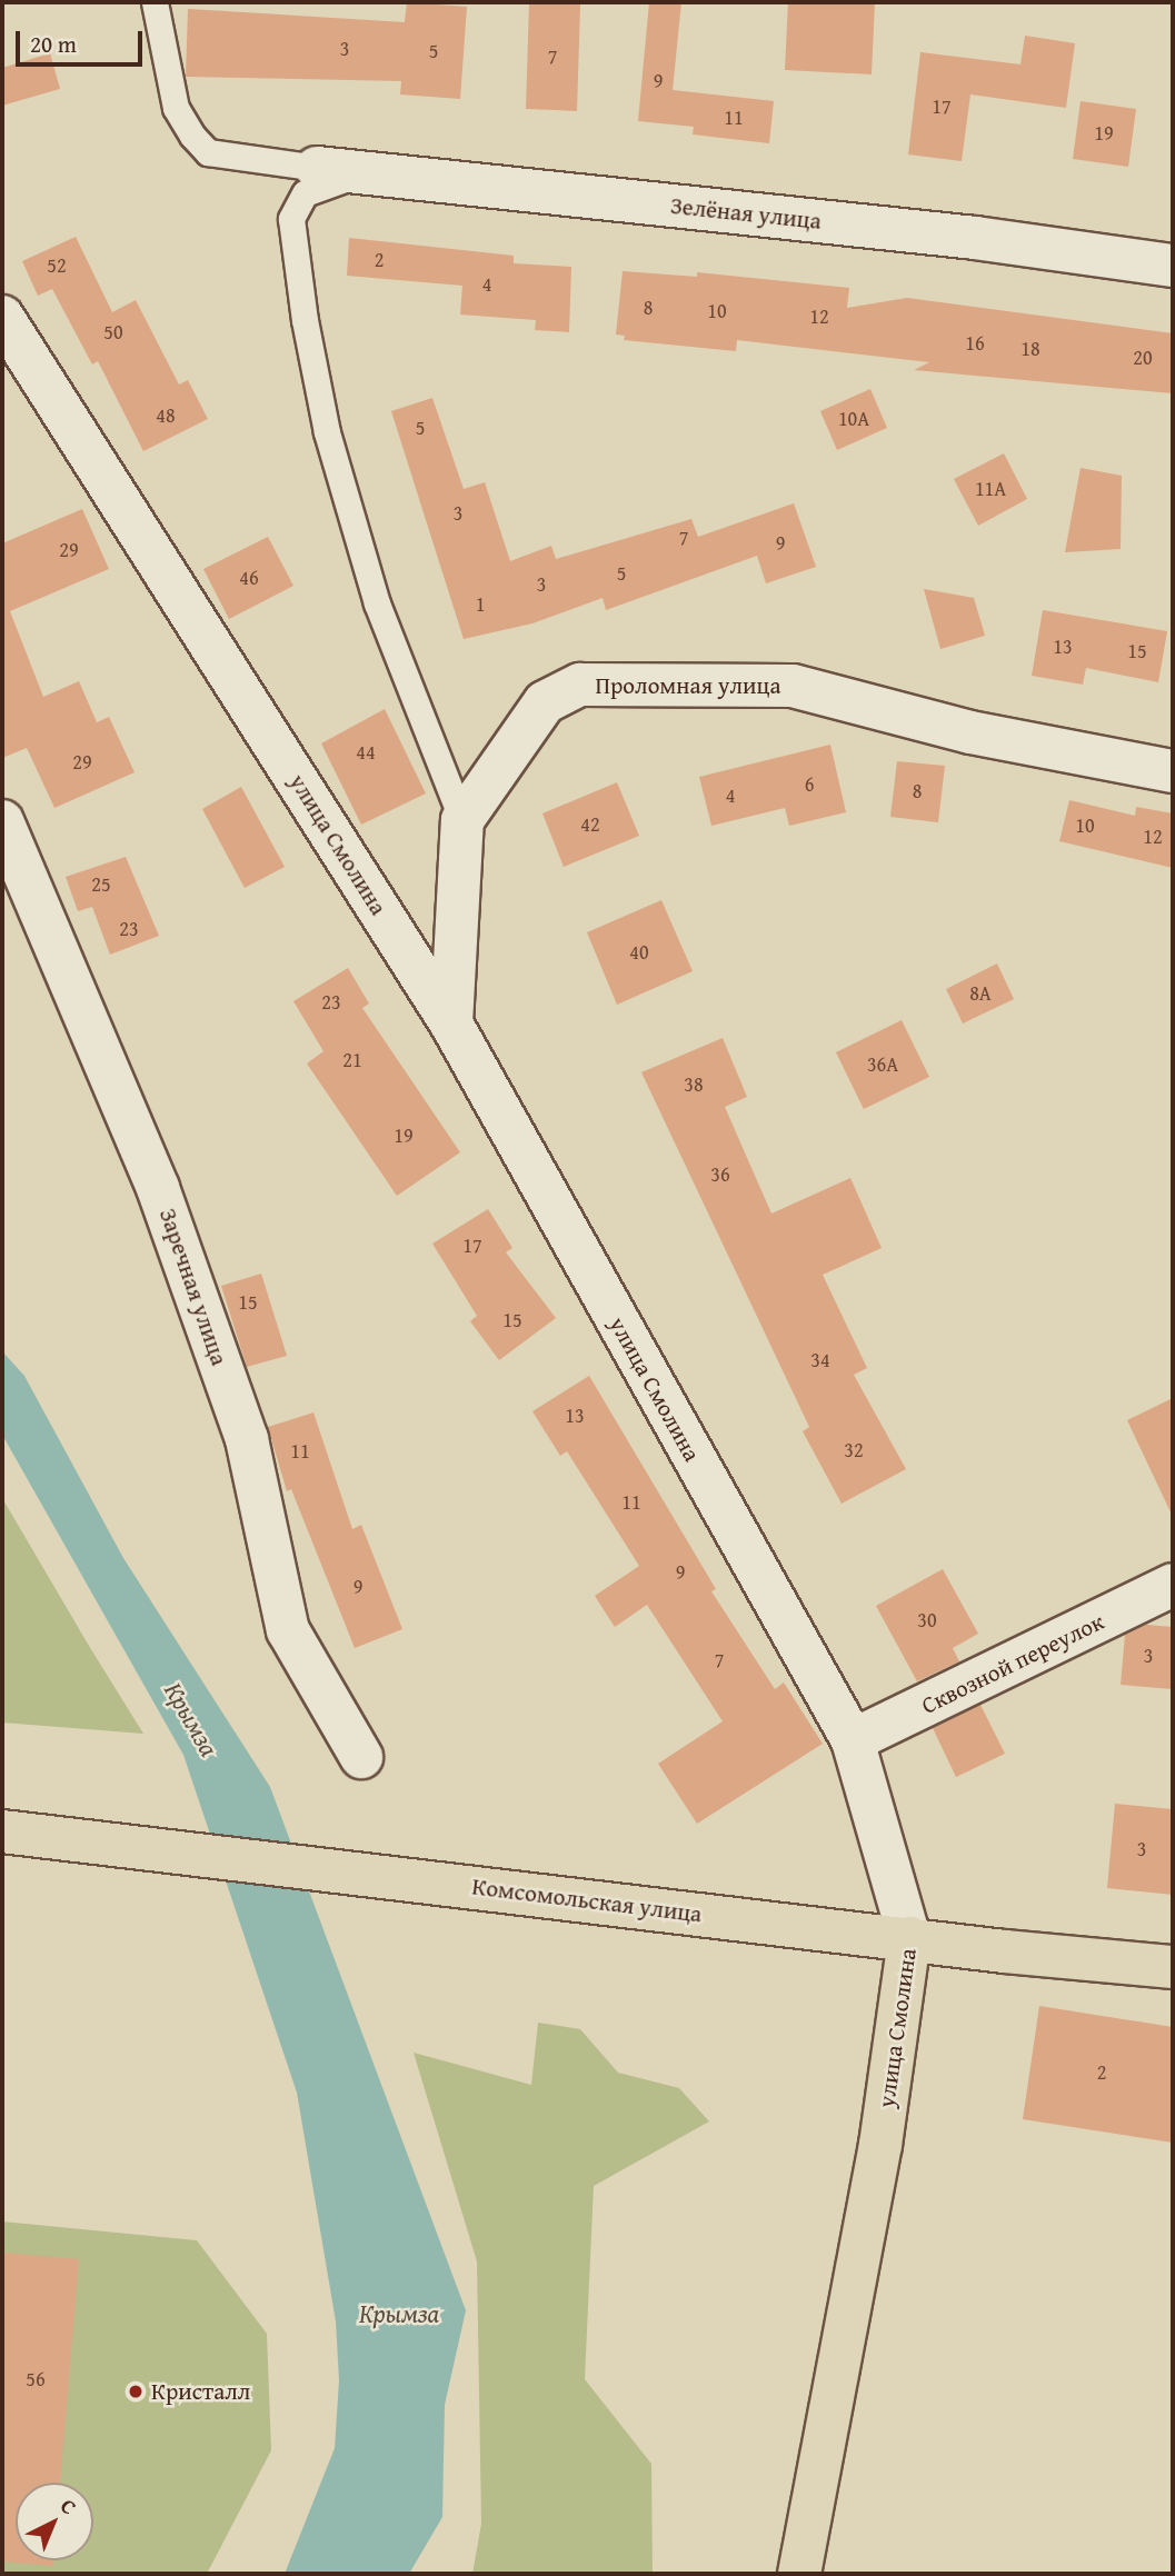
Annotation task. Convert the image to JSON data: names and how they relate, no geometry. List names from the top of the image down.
{
  "streets": {
    "main road": ["улица Смолина", "Комсомольская улица"],
    "street": [
      "Зелёная улица",
      "Проломная улица",
      "Заречная улица",
      "Сквозной переулок"
    ]
  },
  "crossings": [
    ["улица Смолина", "Сквозной переулок"],
    ["улица Смолина", "Комсомольская улица"]
  ],
  "water": ["Крымза"],
  "places": ["Кристалл"],
  "house_numbers": [
    "3",
    "5",
    "7",
    "9",
    "17",
    "11",
    "19",
    "2",
    "52",
    "4",
    "8",
    "10",
    "12",
    "50",
    "16",
    "18",
    "20",
    "48",
    "10А",
    "5",
    "11А",
    "3",
    "7",
    "9",
    "29",
    "5",
    "46",
    "3",
    "1",
    "13",
    "15",
    "44",
    "29",
    "6",
    "8",
    "4",
    "42",
    "10",
    "12",
    "25",
    "23",
    "40",
    "8А",
    "23",
    "21",
    "36А",
    "38",
    "19",
    "36",
    "17",
    "15",
    "15",
    "34",
    "13",
    "32",
    "11",
    "11",
    "9",
    "9",
    "30",
    "3",
    "7",
    "3",
    "2",
    "56"
  ],
  "scale_bar": "20 m",
  "north": "top right"
}
